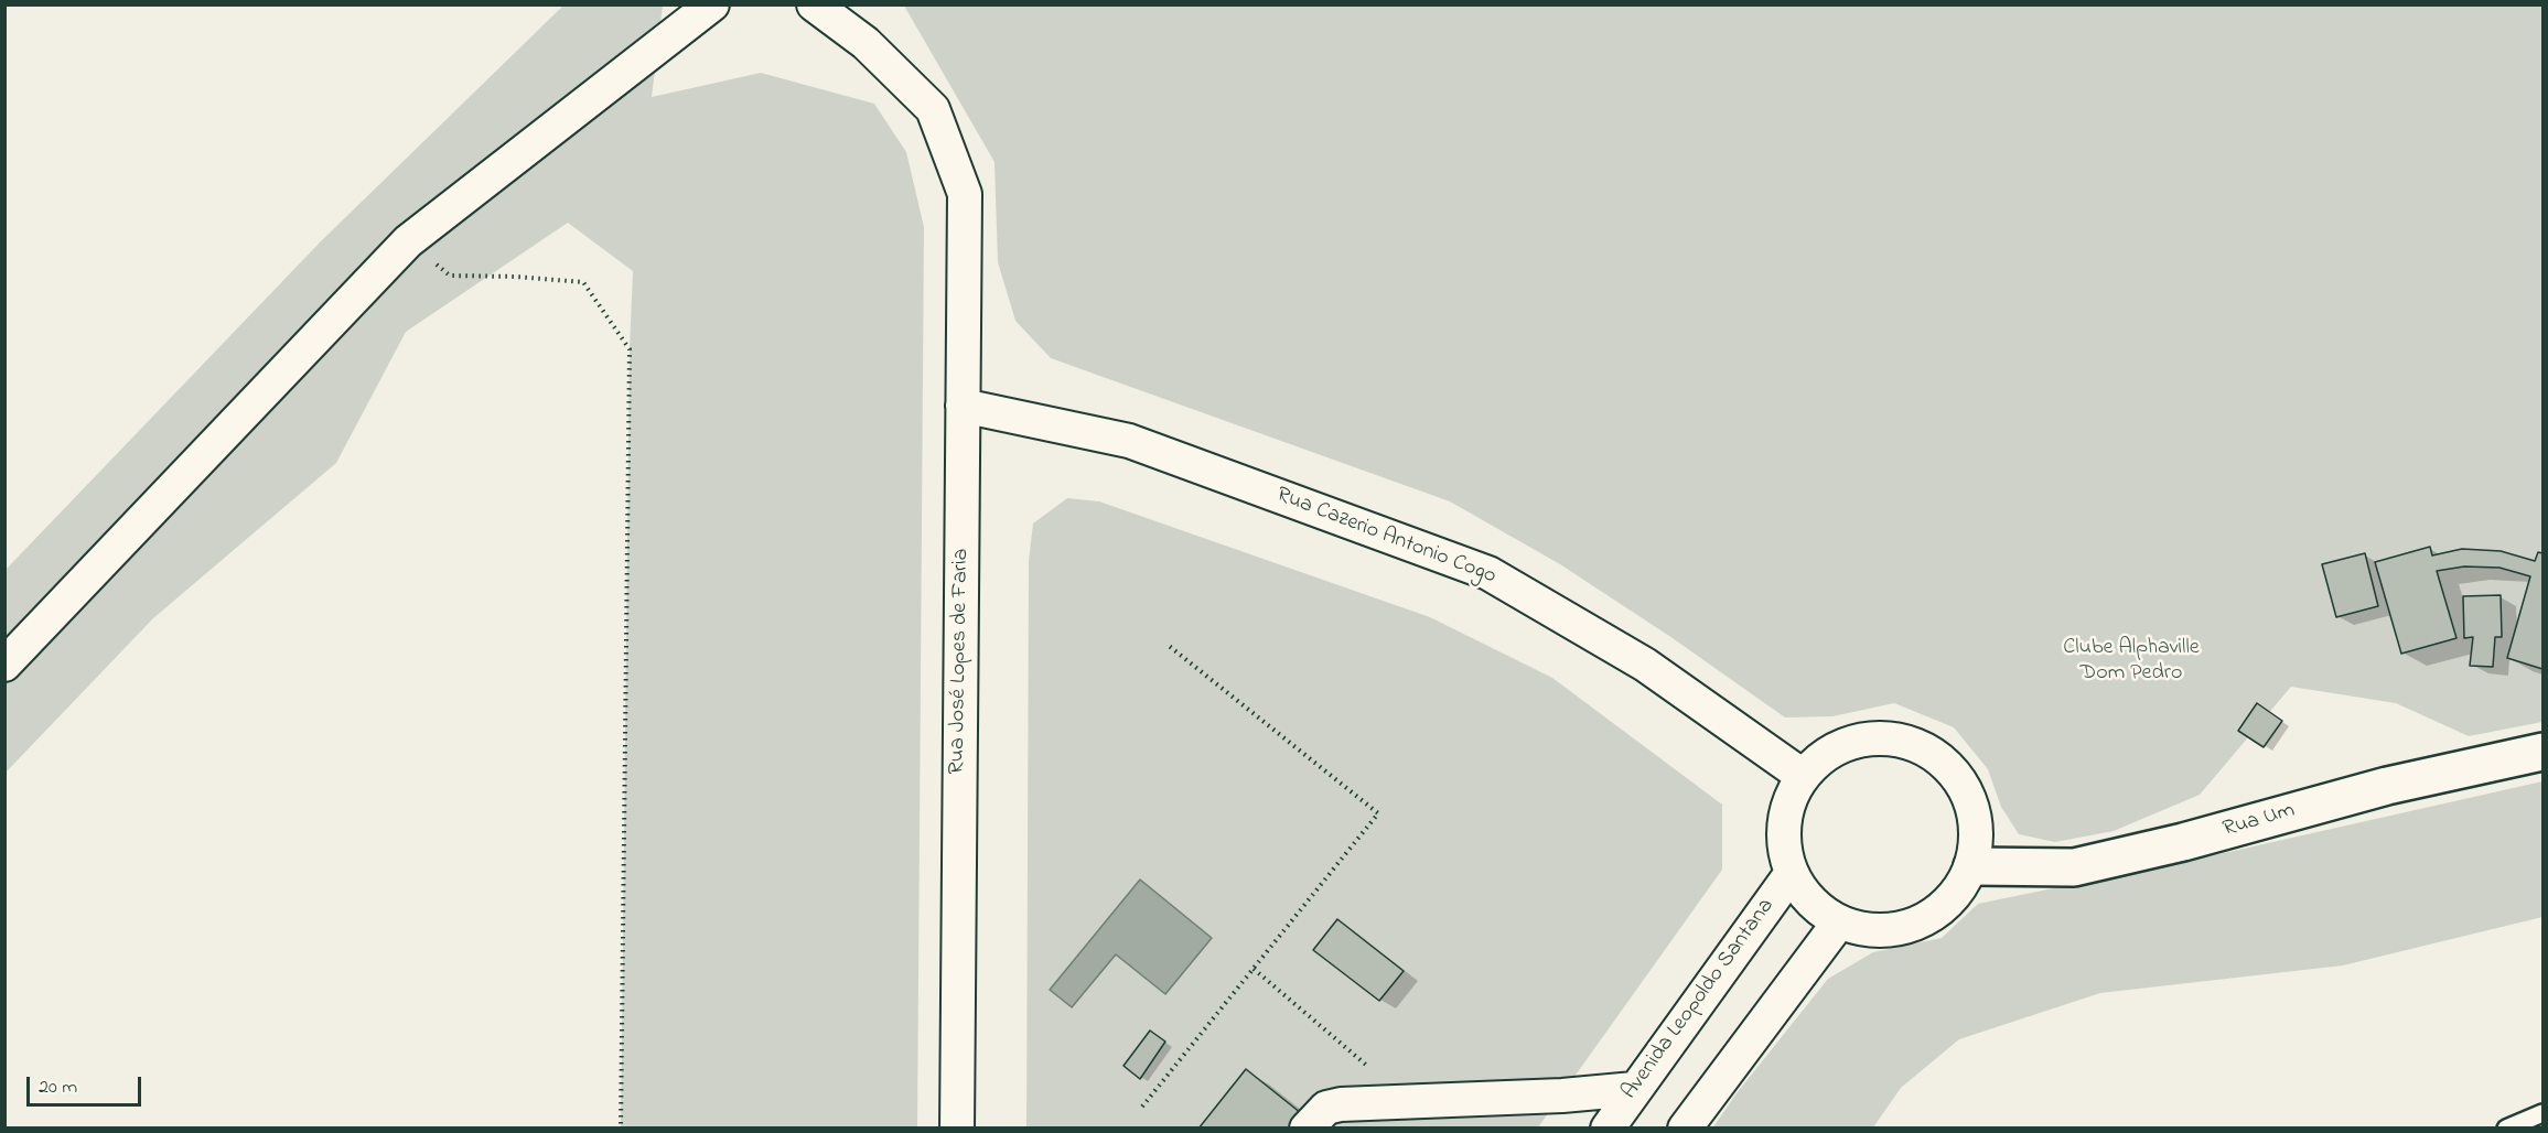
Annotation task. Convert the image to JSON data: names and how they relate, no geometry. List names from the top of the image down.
{
  "streets": {
    "street": [
      "Rua Cazerio Antonio Cogo",
      "Rua José Lopes de Faria",
      "Rua Um",
      "Avenida Leopoldo Santana"
    ]
  },
  "crossings": [
    ["Rua Cazerio Antonio Cogo", "Rua José Lopes de Faria"],
    ["Rua Cazerio Antonio Cogo", "Rua Um"],
    ["Rua Cazerio Antonio Cogo", "Avenida Leopoldo Santana"],
    ["Rua Um", "Avenida Leopoldo Santana"]
  ],
  "parks": ["Clube Alphaville Dom Pedro"],
  "scale_bar": "20 m"
}
